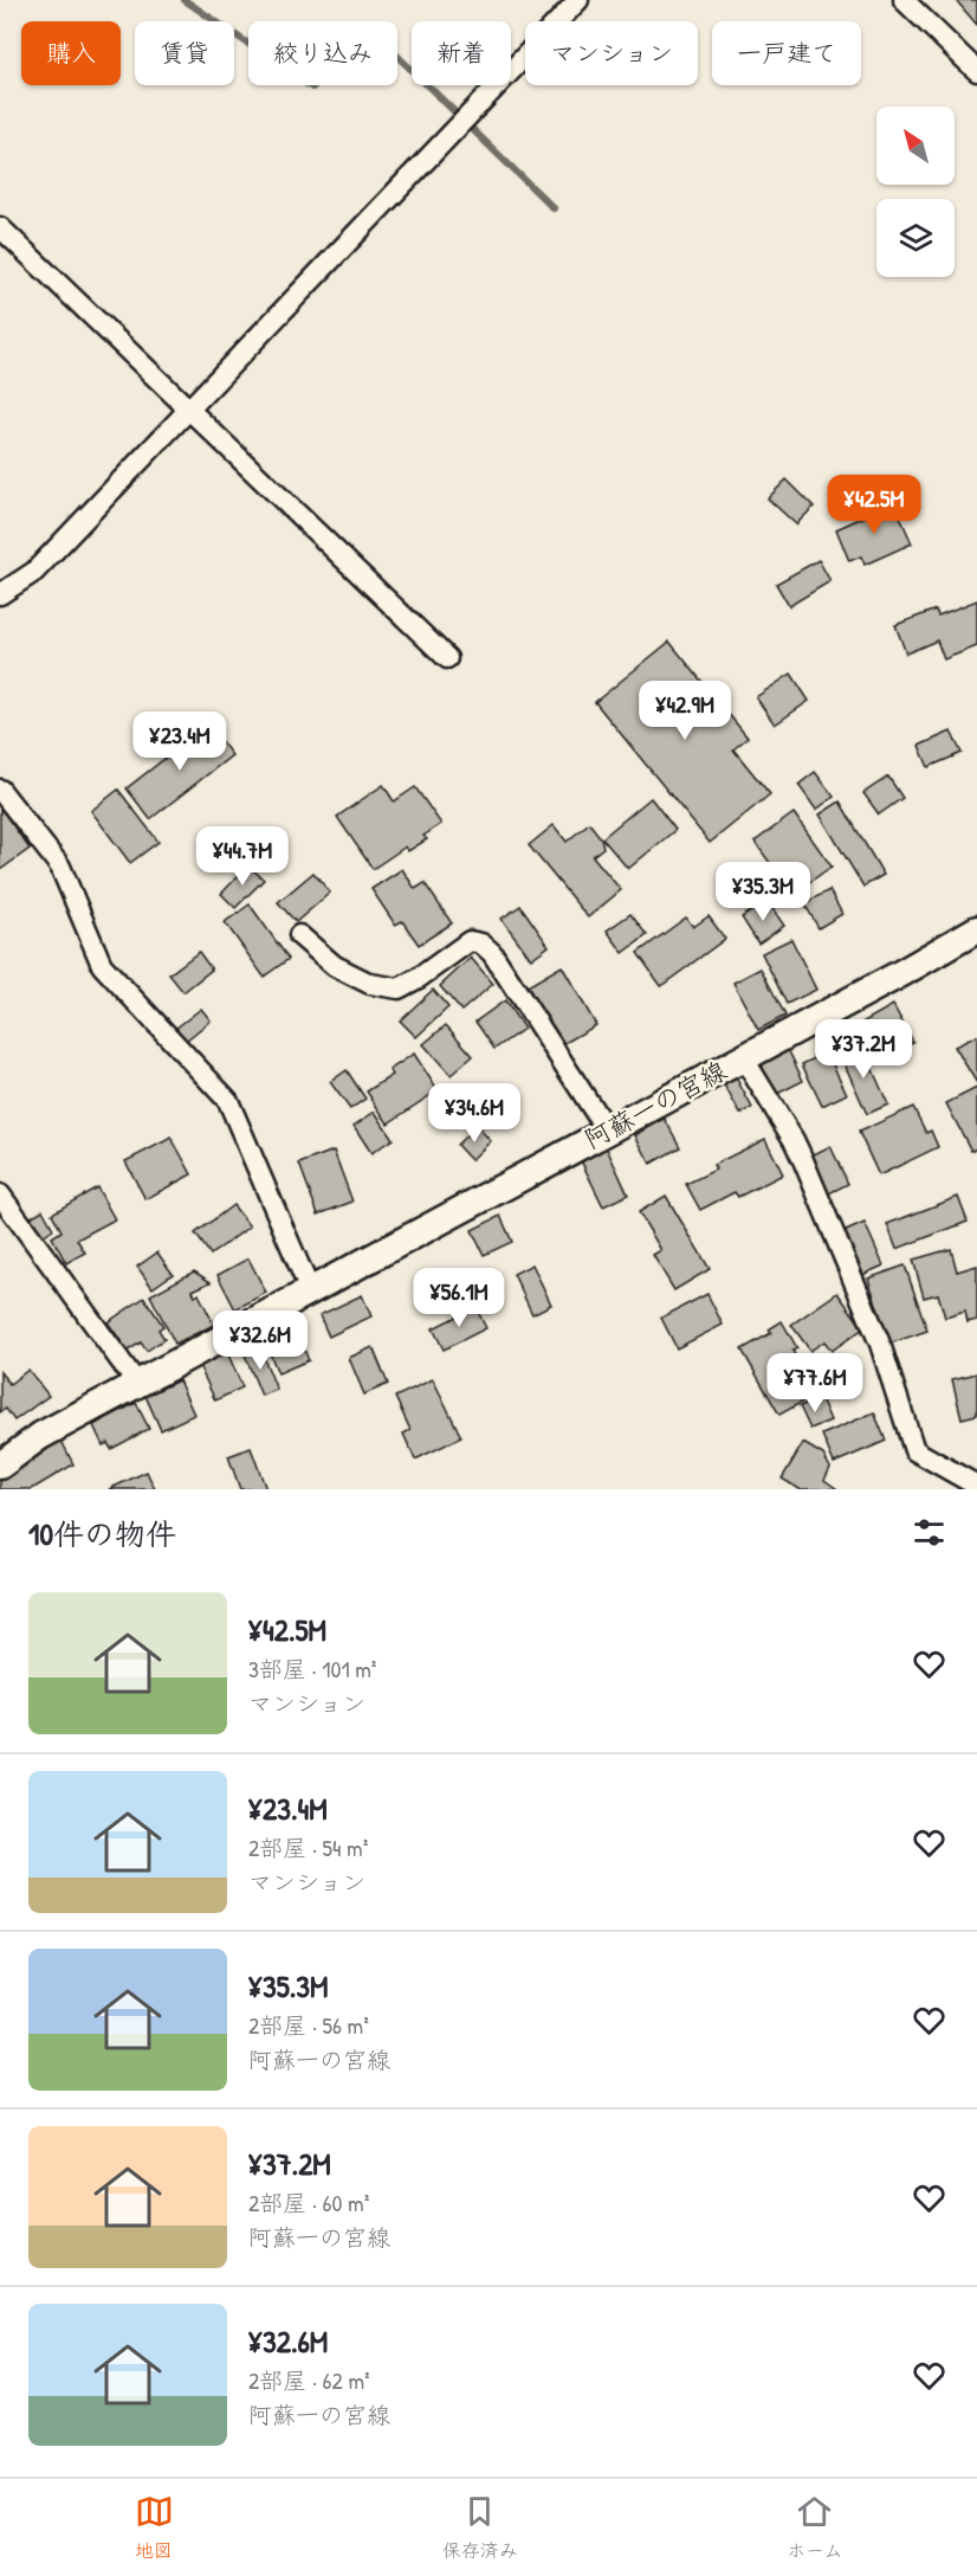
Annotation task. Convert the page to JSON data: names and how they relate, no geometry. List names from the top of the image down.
{
  "streets": {
    "main road": ["阿蘇一の宮線"]
  },
  "north": "top left",
  "page": {
    "chip": [
      "購入",
      "賃貸",
      "絞り込み",
      "新着",
      "マンション",
      "一戸建て"
    ],
    "price": [
      "¥42.5M",
      "¥42.9M",
      "¥23.4M",
      "¥44.7M",
      "¥35.3M",
      "¥37.2M",
      "¥34.6M",
      "¥56.1M",
      "¥32.6M",
      "¥77.6M"
    ],
    "heading": "10件の物件",
    "list": [
      {
        "name": "¥42.5M",
        "note": "3部屋 · 101 m² · マンション"
      },
      {
        "name": "¥23.4M",
        "note": "2部屋 · 54 m² · マンション"
      },
      {
        "name": "¥35.3M",
        "note": "2部屋 · 56 m² · 阿蘇一の宮線"
      },
      {
        "name": "¥37.2M",
        "note": "2部屋 · 60 m² · 阿蘇一の宮線"
      },
      {
        "name": "¥32.6M",
        "note": "2部屋 · 62 m² · 阿蘇一の宮線"
      }
    ],
    "tabs": ["地図", "保存済み", "ホーム"]
  }
}
